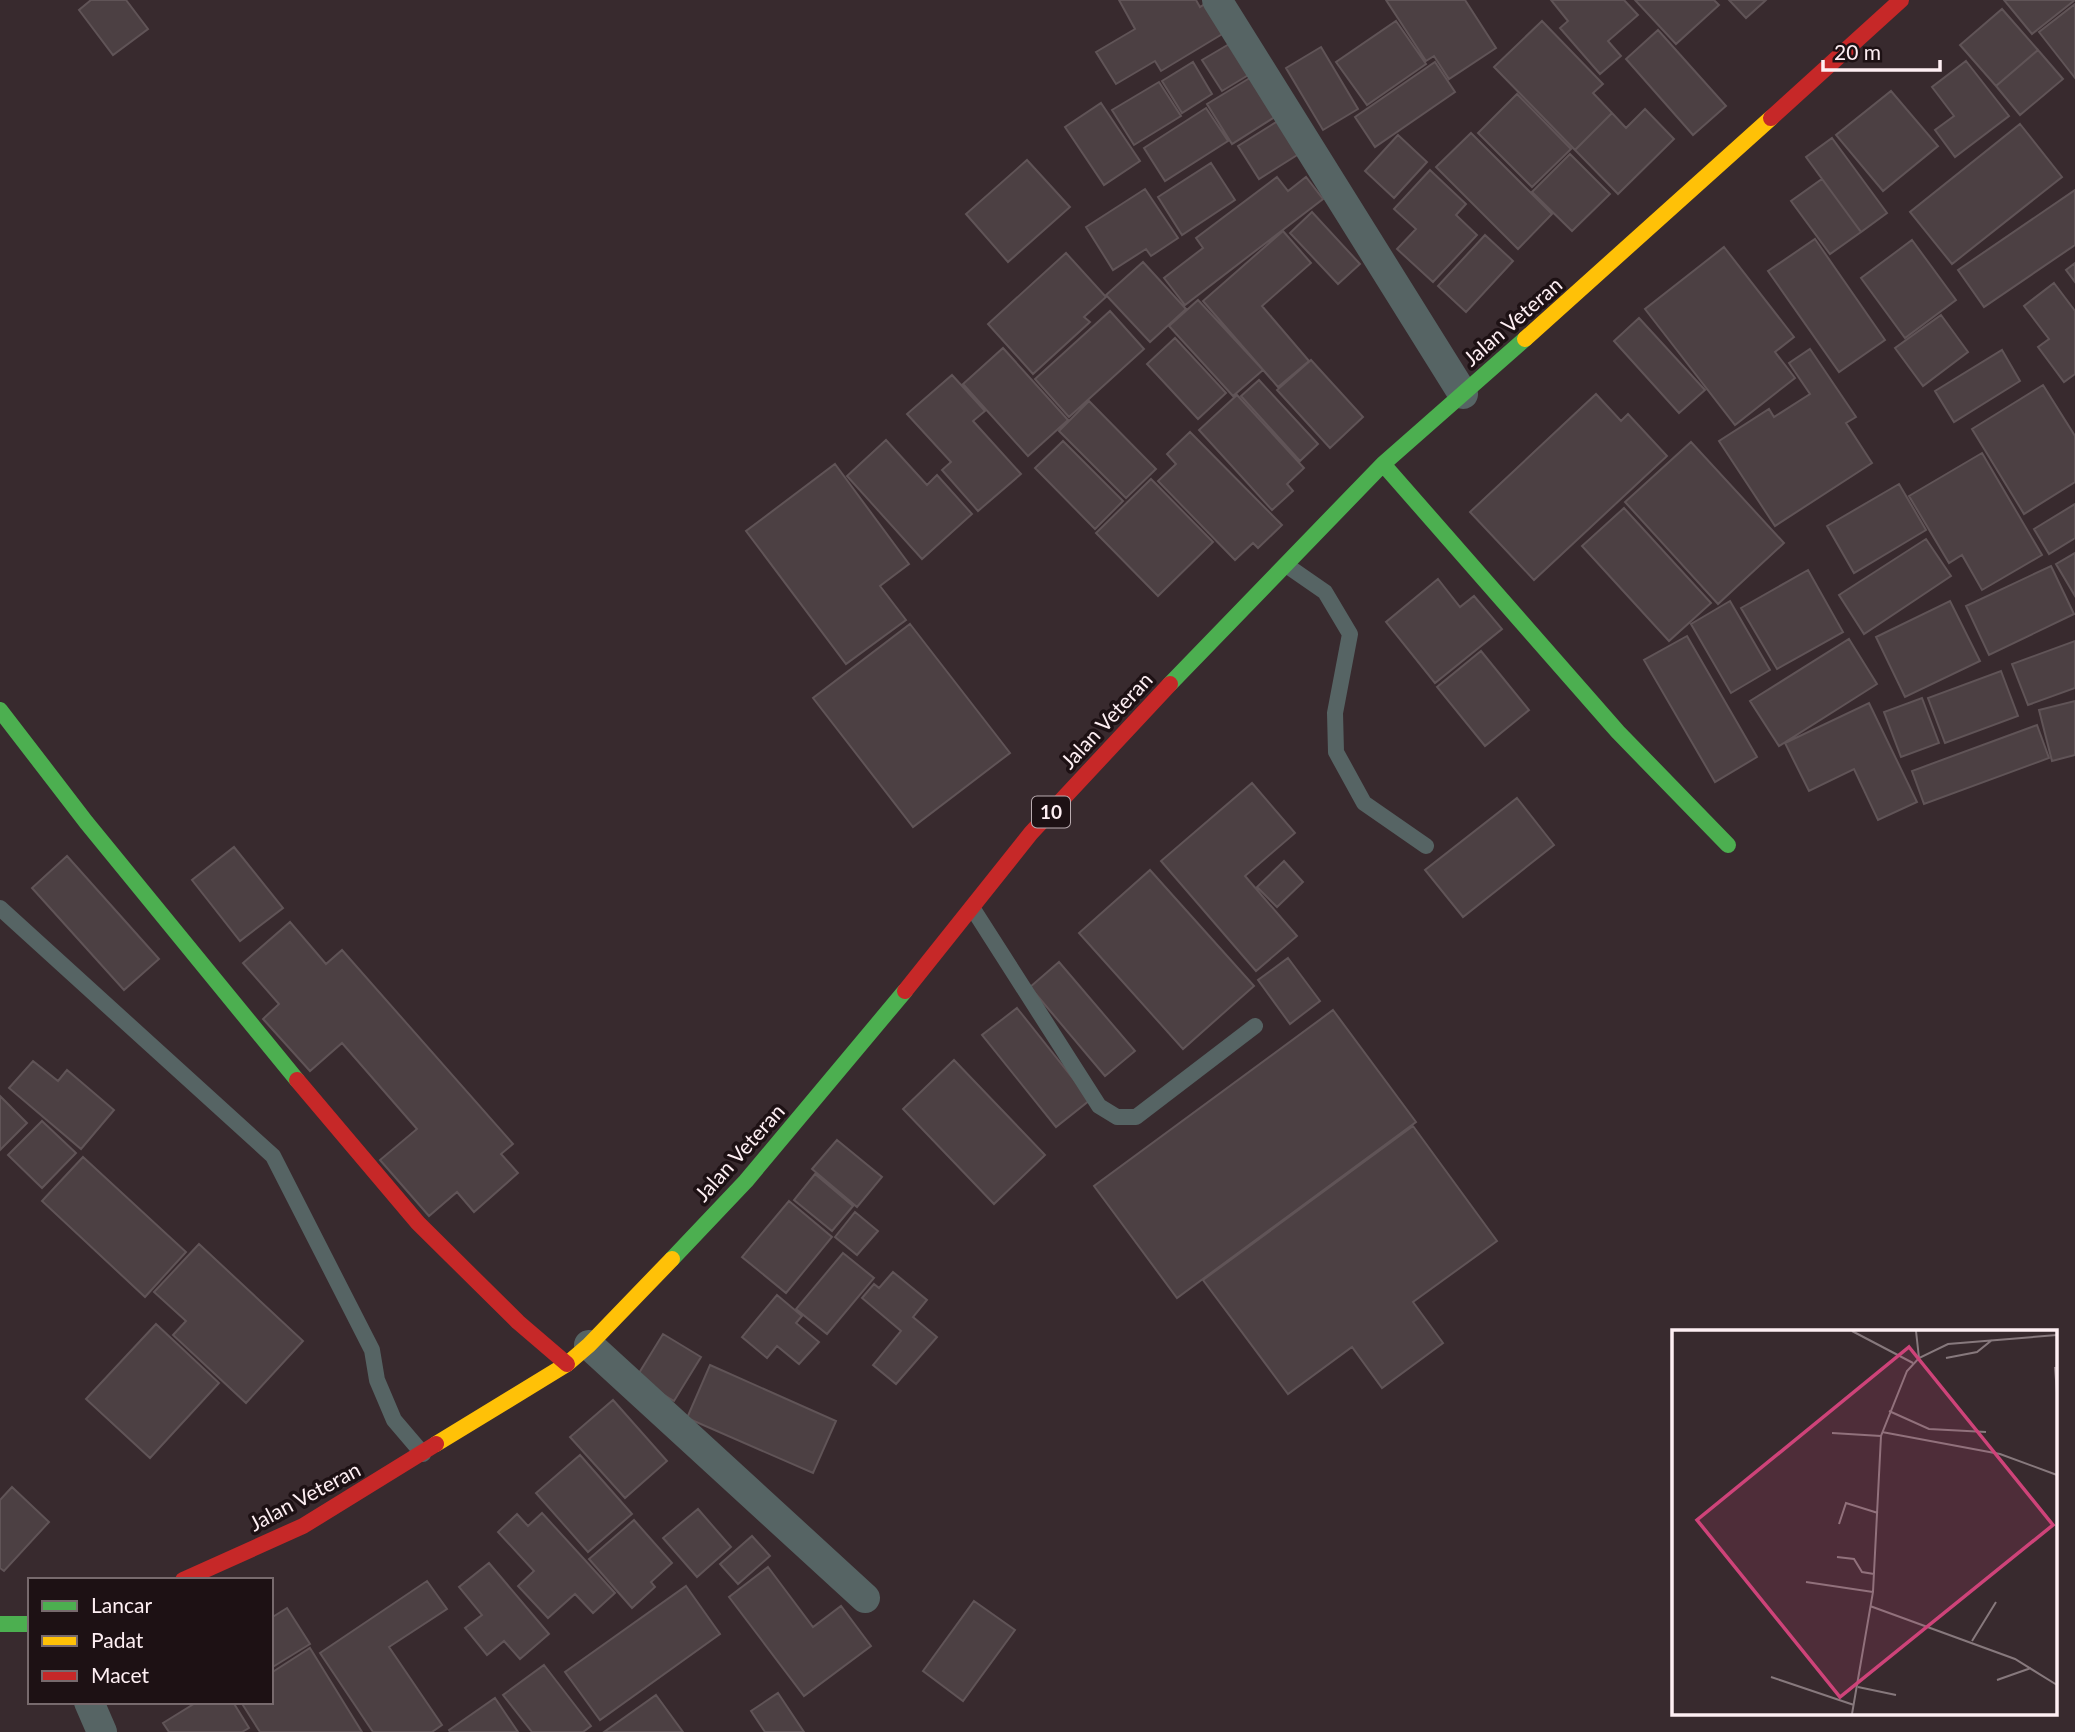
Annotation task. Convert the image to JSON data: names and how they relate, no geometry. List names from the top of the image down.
{
  "streets": {
    "main road": ["Jalan Veteran", "10"]
  },
  "legend": ["Lancar", "Padat", "Macet"],
  "scale_bar": "20 m"
}
